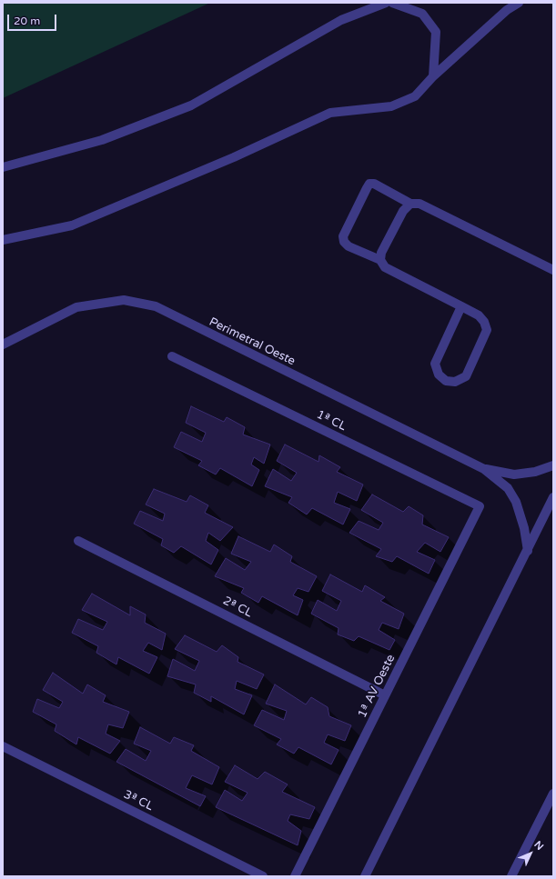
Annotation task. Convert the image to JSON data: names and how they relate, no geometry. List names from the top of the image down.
{
  "streets": {
    "street": [
      "Perimetral Oeste",
      "1ª CL",
      "2ª CL",
      "1ª AV Oeste",
      "3ª CL"
    ]
  },
  "crossings": [
    ["1ª CL", "1ª AV Oeste"],
    ["2ª CL", "1ª AV Oeste"]
  ],
  "scale_bar": "20 m",
  "north": "top right"
}
